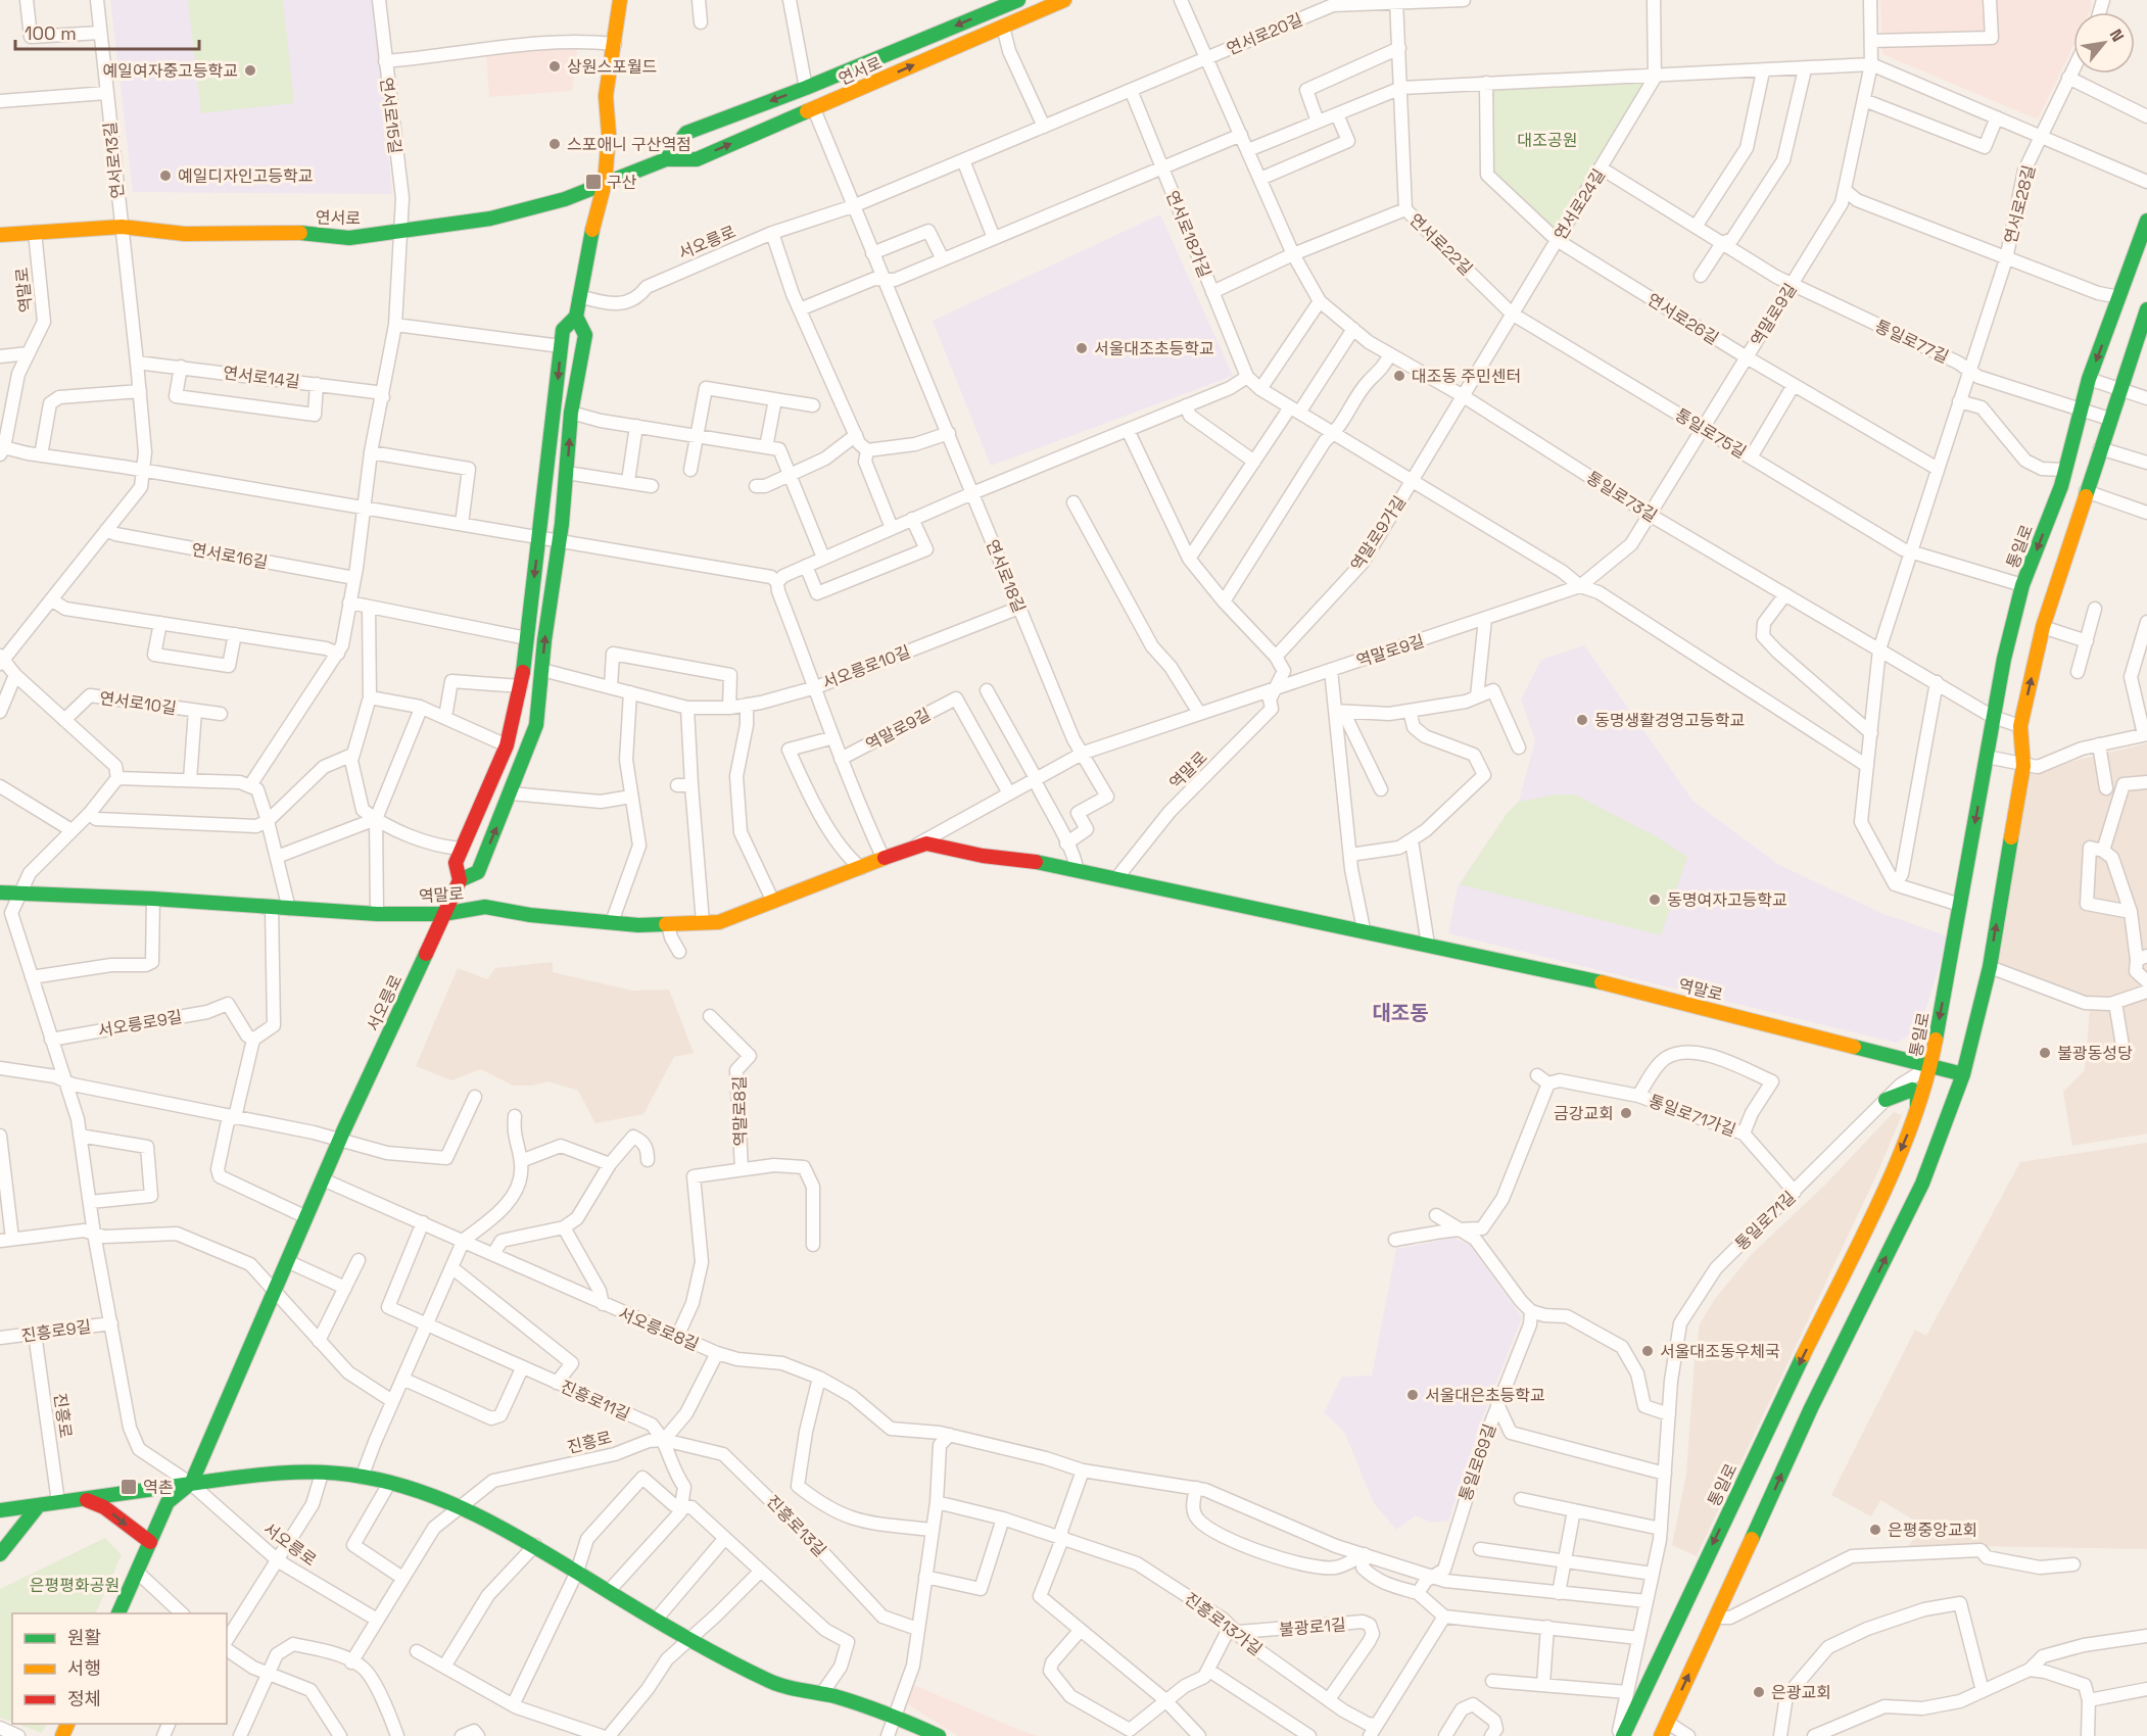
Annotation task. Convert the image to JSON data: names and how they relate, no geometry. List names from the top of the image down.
{
  "streets": {
    "main road": [
      "연서로",
      "서오릉로",
      "역말로",
      "통일로"
    ],
    "street": [
      "연서로20길",
      "연서로15길",
      "연서로13길",
      "연서로24길",
      "연서로28길",
      "연서로18가길",
      "연서로22길",
      "역말로9길",
      "연서로26길",
      "통일로77길",
      "연서로14길",
      "통일로75길",
      "통일로73길",
      "역말로9가길",
      "연서로16길",
      "연서로18길",
      "서오릉로10길",
      "연서로10길",
      "서오릉로9길",
      "역말로8길",
      "통일로71가길",
      "통일로71길",
      "서오릉로8길",
      "진흥로9길",
      "진흥로11길",
      "진흥로",
      "통일로69길",
      "진흥로13길",
      "진흥로13가길",
      "불광로1길"
    ]
  },
  "crossings": [
    ["연서로20길", "연서로24길"],
    ["연서로20길", "연서로18가길"],
    ["연서로20길", "연서로22길"],
    ["연서로20길", "통일로73길"],
    ["연서로20길", "역말로9가길"],
    ["연서로", "연서로15길"],
    ["연서로", "연서로13길"],
    ["연서로", "서오릉로"],
    ["연서로", "역말로"],
    ["연서로", "연서로18길"],
    ["연서로24길", "연서로22길"],
    ["연서로24길", "연서로26길"],
    ["연서로24길", "통일로77길"],
    ["연서로24길", "통일로75길"],
    ["연서로24길", "통일로73길"],
    ["연서로24길", "역말로9가길"],
    ["연서로28길", "통일로77길"],
    ["서오릉로", "역말로"],
    ["서오릉로", "연서로18길"],
    ["서오릉로", "서오릉로8길"],
    ["서오릉로", "진흥로"],
    ["연서로22길", "통일로75길"],
    ["역말로", "역말로9길"],
    ["역말로", "통일로"],
    ["역말로", "통일로71길"],
    ["역말로9길", "연서로26길"],
    ["역말로9길", "통일로77길"],
    ["역말로9길", "통일로75길"],
    ["역말로9길", "통일로73길"],
    ["역말로9길", "연서로18길"],
    ["통일로77길", "통일로"],
    ["통일로75길", "통일로"],
    ["통일로73길", "역말로9가길"],
    ["통일로73길", "통일로"],
    ["통일로", "통일로71길"],
    ["연서로18길", "서오릉로10길"],
    ["역말로8길", "서오릉로8길"],
    ["통일로71가길", "통일로71길"],
    ["서오릉로8길", "진흥로11길"],
    ["서오릉로8길", "진흥로"],
    ["서오릉로8길", "진흥로13길"],
    ["진흥로9길", "진흥로"],
    ["진흥로11길", "진흥로"],
    ["진흥로11길", "진흥로13길"],
    ["진흥로", "진흥로13길"],
    ["진흥로13가길", "불광로1길"]
  ],
  "districts": ["대조동"],
  "parks": ["대조공원", "은평평화공원"],
  "places": {
    "other": [
      "상원스포월드",
      "예일여자중고등학교",
      "스포애니 구산역점",
      "예일디자인고등학교",
      "서울대조초등학교",
      "대조동 주민센터",
      "동명생활경영고등학교",
      "동명여자고등학교",
      "불광동성당",
      "금강교회",
      "서울대조동우체국",
      "서울대은초등학교",
      "은평중앙교회",
      "은광교회"
    ],
    "transit": ["구산", "역촌"]
  },
  "legend": ["원활", "서행", "정체"],
  "scale_bar": "100 m",
  "north": "top right"
}
